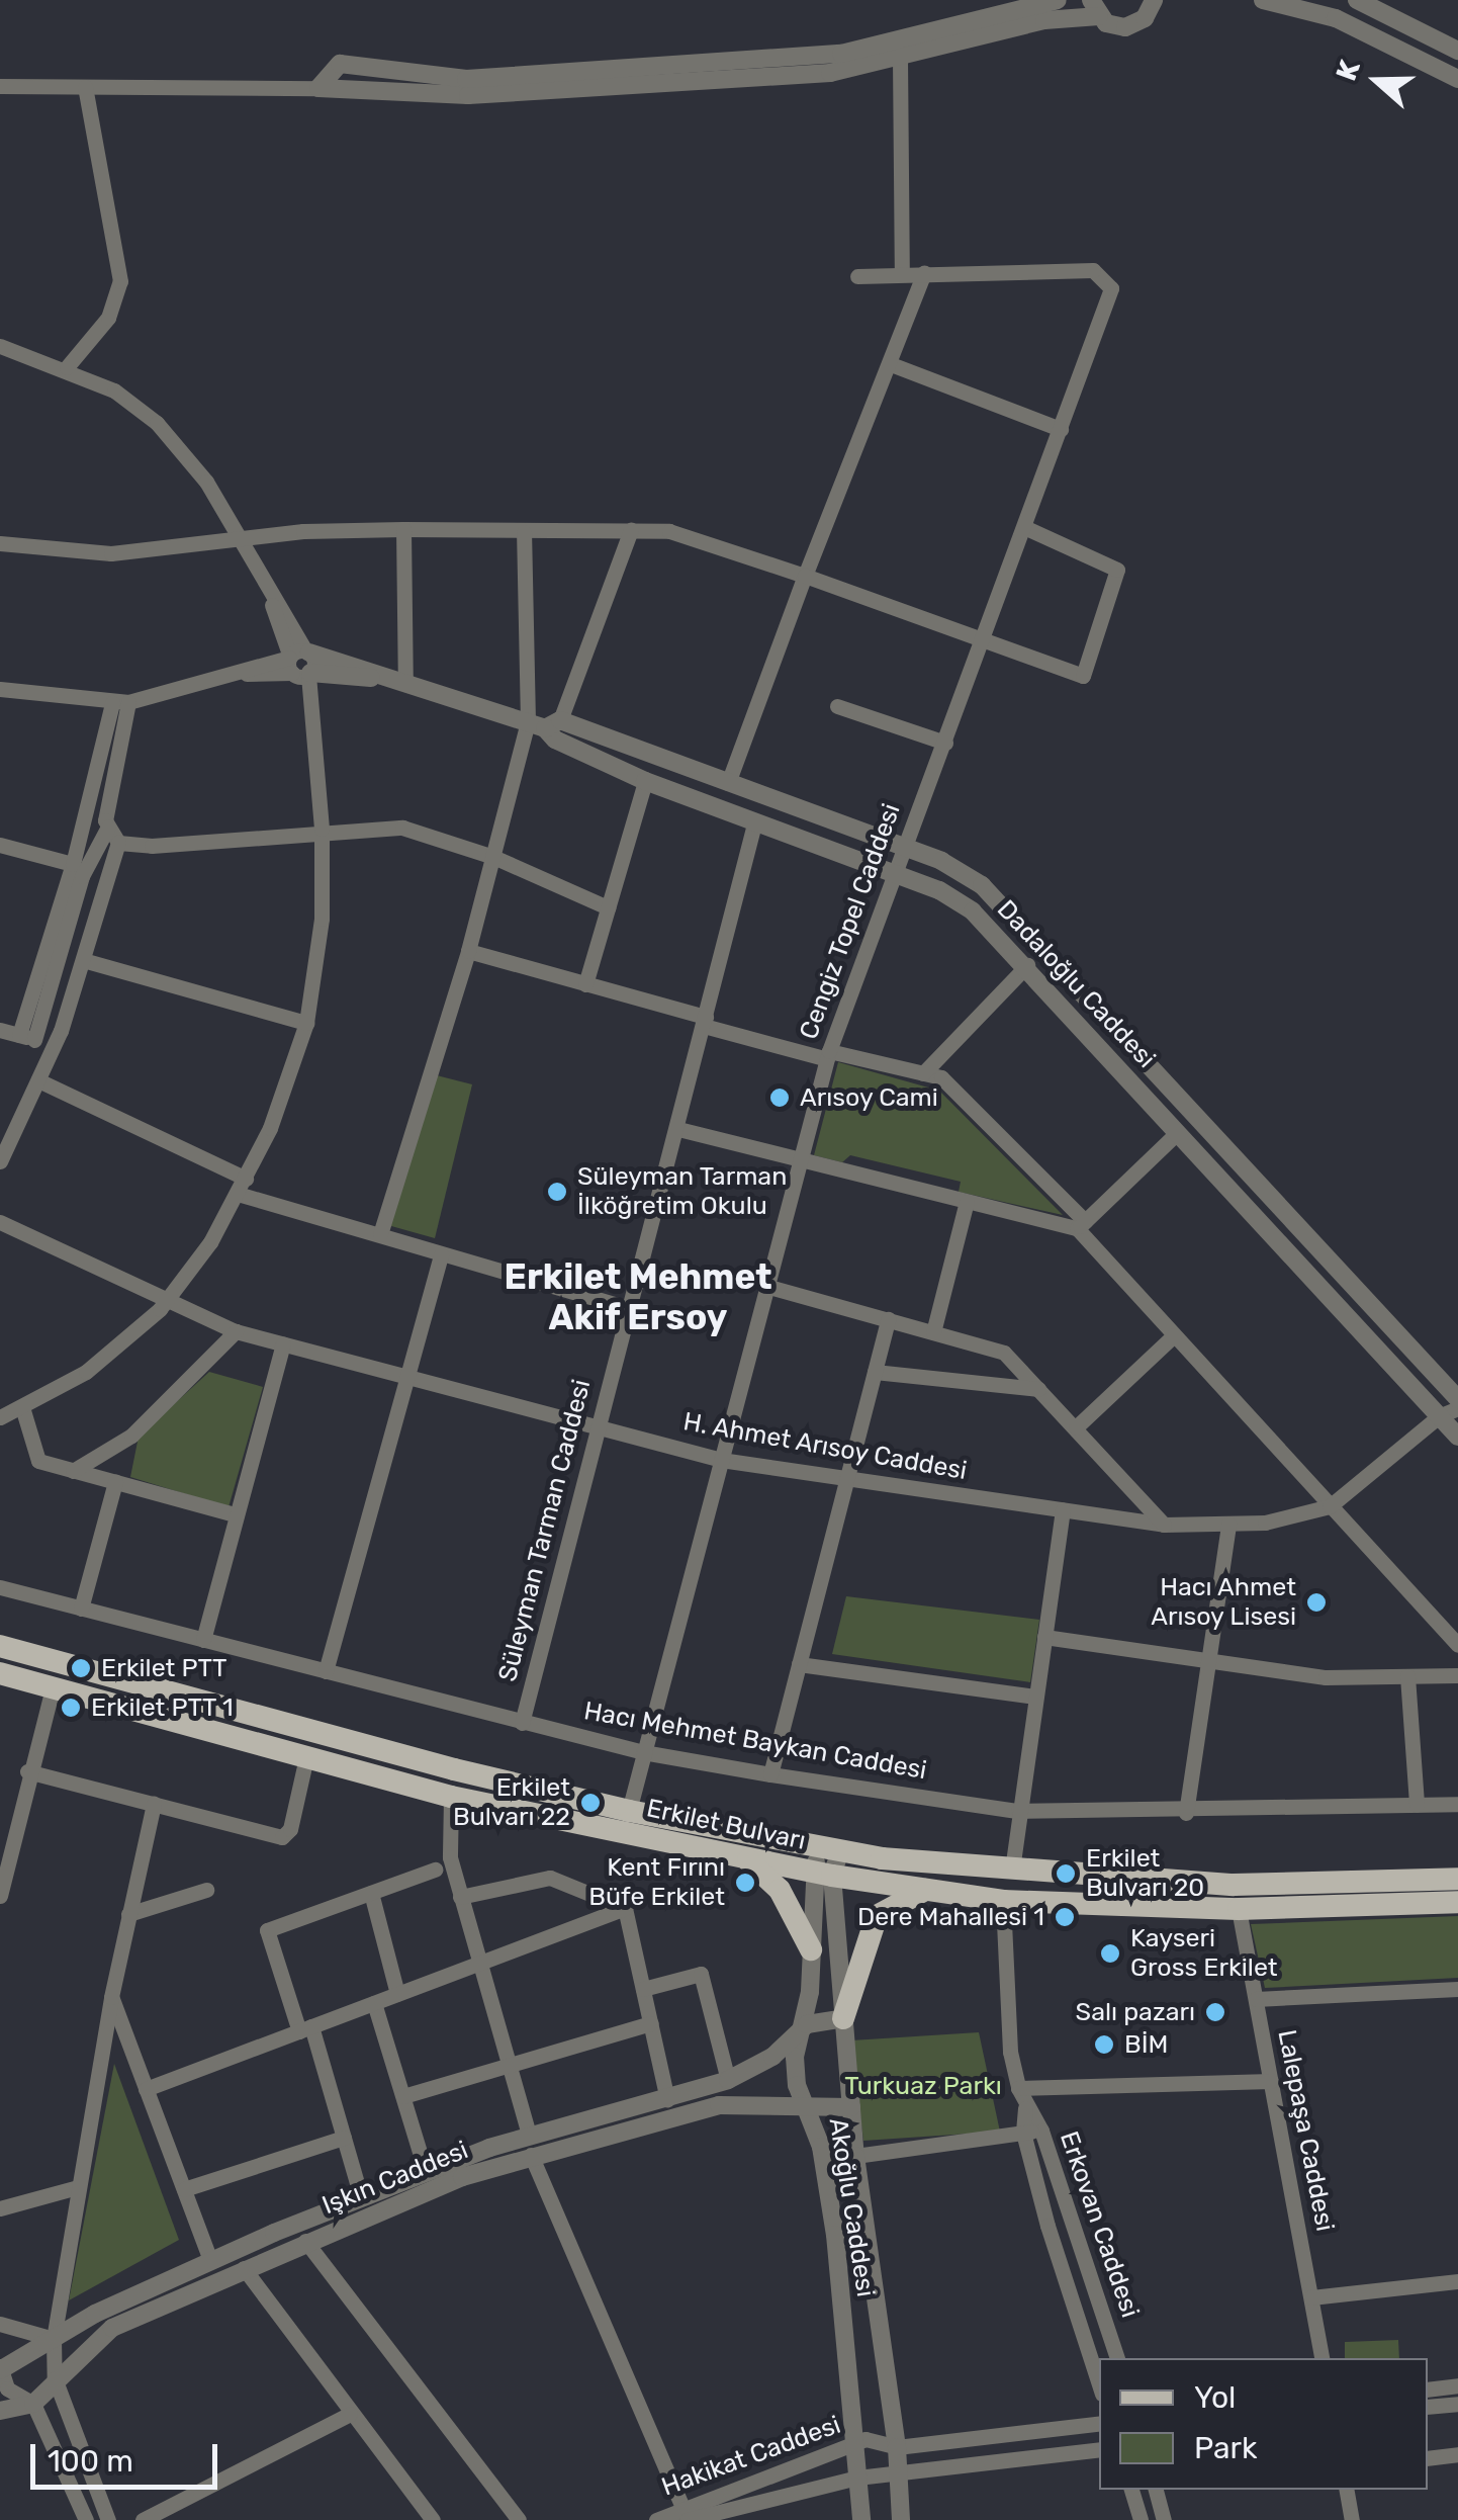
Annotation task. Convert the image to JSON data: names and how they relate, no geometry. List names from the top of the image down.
{
  "streets": {
    "main road": ["Erkilet Bulvarı"],
    "street": [
      "Cengiz Topel Caddesi",
      "Dadaloğlu Caddesi",
      "H. Ahmet Arısoy Caddesi",
      "Süleyman Tarman Caddesi",
      "Hacı Mehmet Baykan Caddesi",
      "Lalepaşa Caddesi",
      "Işkın Caddesi",
      "Akoğlu Caddesi",
      "Erkovan Caddesi",
      "Hakikat Caddesi"
    ]
  },
  "crossings": [
    ["Cengiz Topel Caddesi", "Dadaloğlu Caddesi"],
    ["Cengiz Topel Caddesi", "H. Ahmet Arısoy Caddesi"],
    ["Cengiz Topel Caddesi", "Hacı Mehmet Baykan Caddesi"],
    ["Cengiz Topel Caddesi", "Erkilet Bulvarı"],
    ["Dadaloğlu Caddesi", "H. Ahmet Arısoy Caddesi"],
    ["Dadaloğlu Caddesi", "Süleyman Tarman Caddesi"],
    ["H. Ahmet Arısoy Caddesi", "Süleyman Tarman Caddesi"],
    ["Süleyman Tarman Caddesi", "Hacı Mehmet Baykan Caddesi"],
    ["Erkilet Bulvarı", "Lalepaşa Caddesi"],
    ["Erkilet Bulvarı", "Akoğlu Caddesi"],
    ["Erkilet Bulvarı", "Erkovan Caddesi"],
    ["Işkın Caddesi", "Akoğlu Caddesi"],
    ["Akoğlu Caddesi", "Hakikat Caddesi"]
  ],
  "districts": ["Erkilet Mehmet Akif Ersoy"],
  "parks": ["Turkuaz Parkı"],
  "places": [
    "Arısoy Cami",
    "Süleyman Tarman İlköğretim Okulu",
    "Hacı Ahmet Arısoy Lisesi",
    "Erkilet PTT",
    "Erkilet PTT 1",
    "Erkilet Bulvarı 22",
    "Erkilet Bulvarı 20",
    "Kent Fırını Büfe Erkilet",
    "Dere Mahallesi 1",
    "Kayseri Gross Erkilet",
    "Salı pazarı",
    "BİM"
  ],
  "legend": ["Yol", "Park"],
  "scale_bar": "100 m",
  "north": "left"
}
